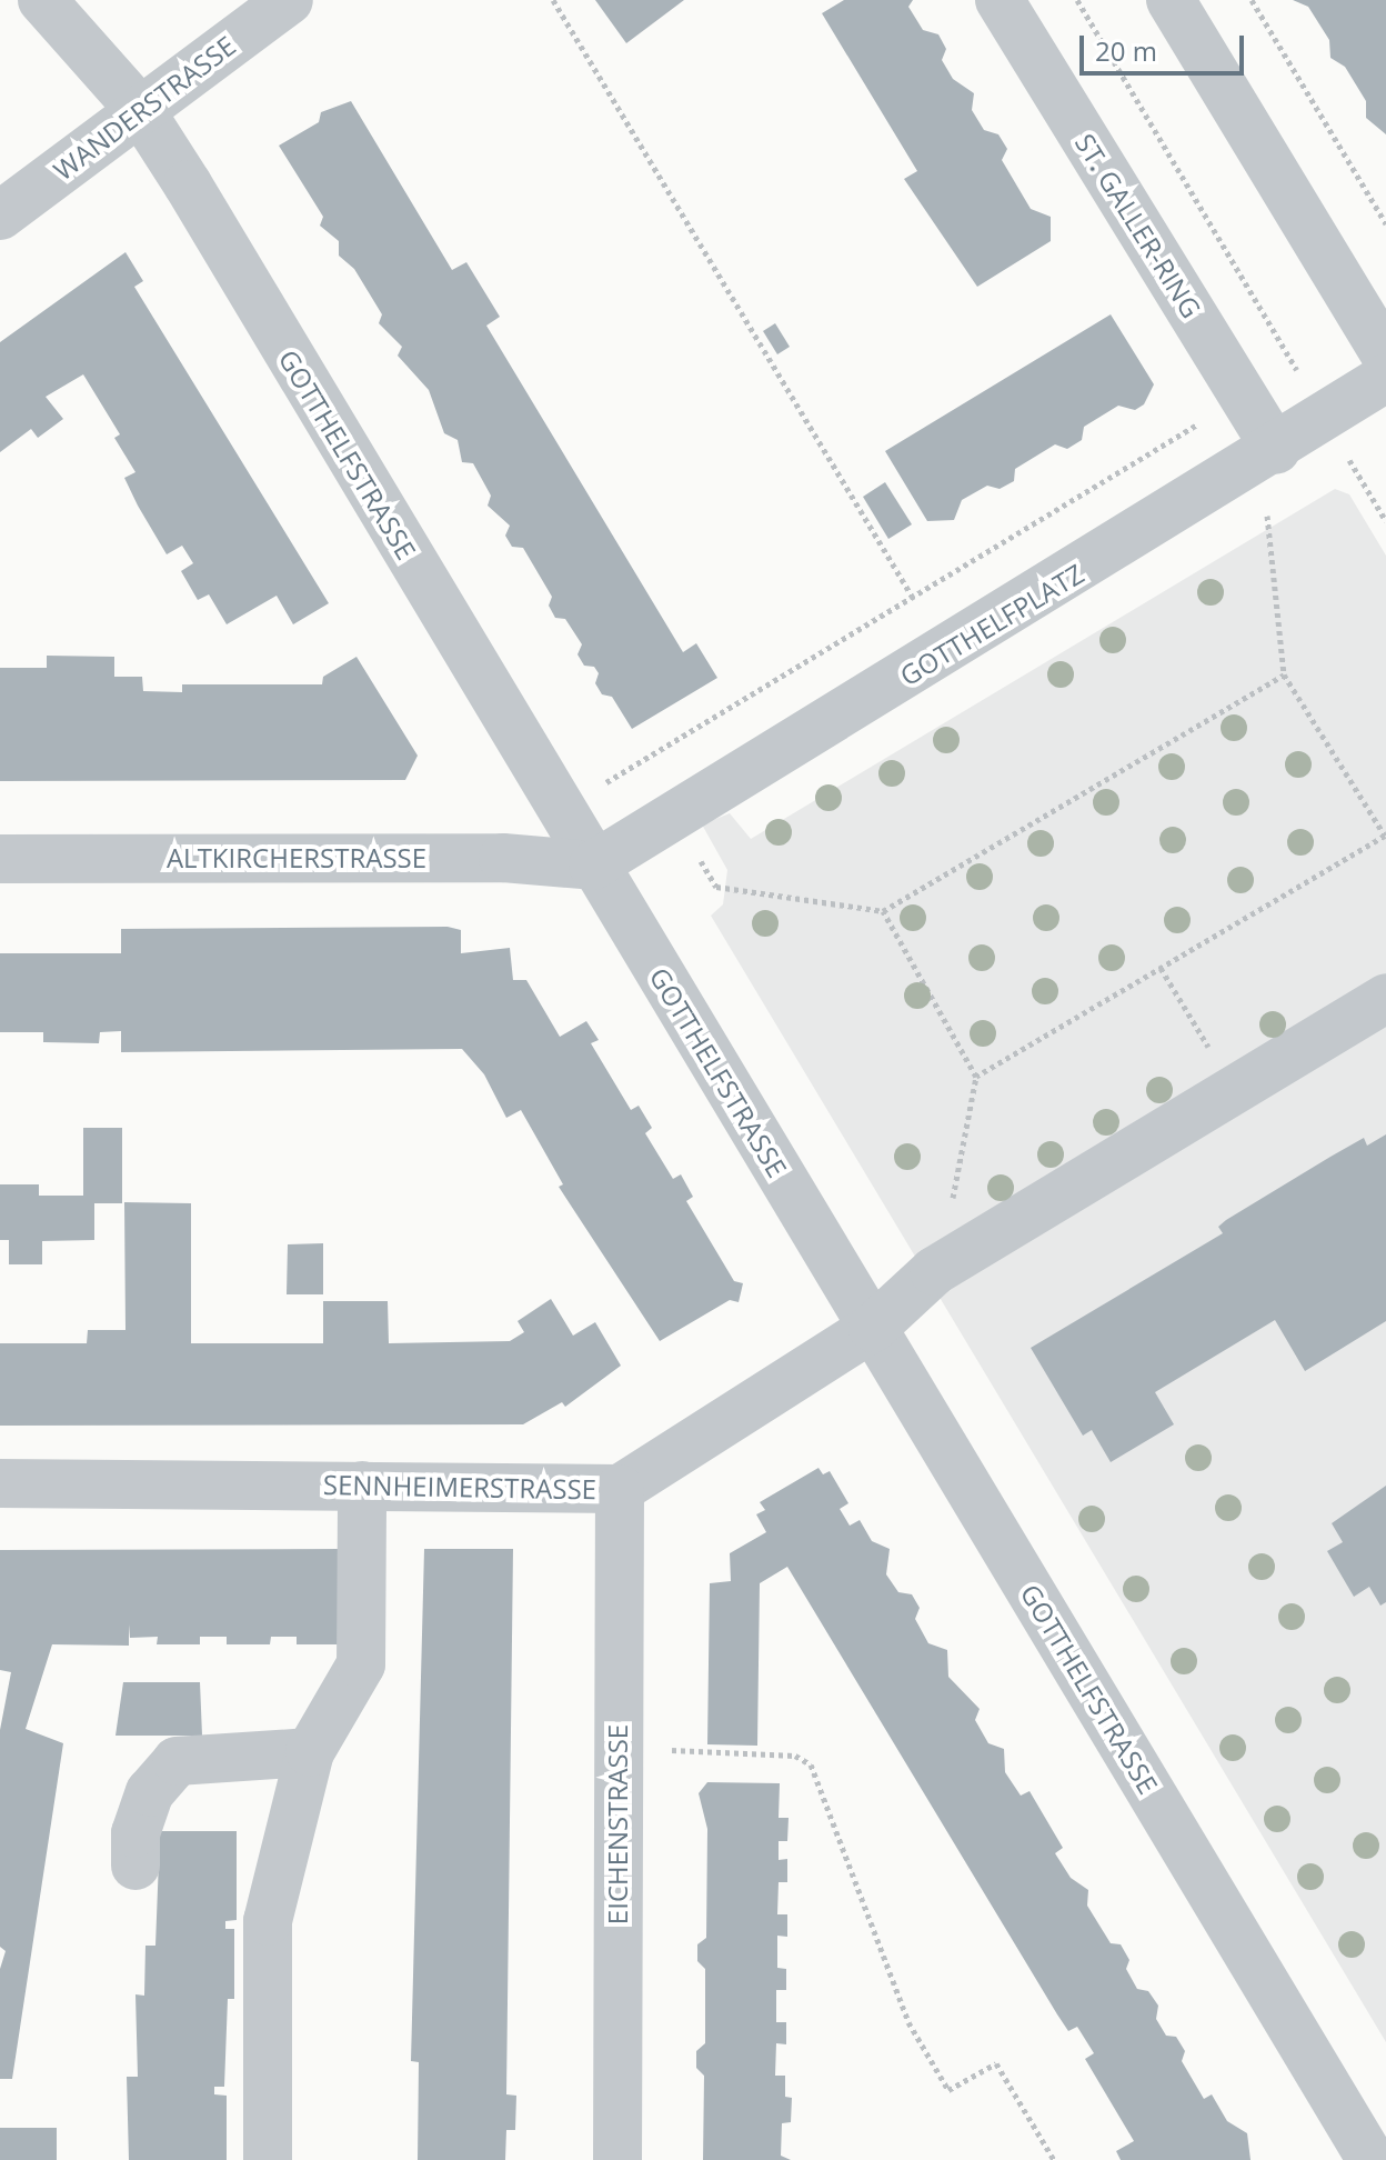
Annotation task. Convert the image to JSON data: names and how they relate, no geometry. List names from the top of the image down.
{
  "streets": {
    "street": [
      "WANDERSTRASSE",
      "ST. GALLER-RING",
      "GOTTHELFSTRASSE",
      "GOTTHELFPLATZ",
      "ALTKIRCHERSTRASSE",
      "SENNHEIMERSTRASSE",
      "EICHENSTRASSE"
    ]
  },
  "crossings": [
    ["WANDERSTRASSE", "GOTTHELFSTRASSE"],
    ["ST. GALLER-RING", "GOTTHELFPLATZ"],
    ["GOTTHELFSTRASSE", "GOTTHELFPLATZ"],
    ["GOTTHELFSTRASSE", "ALTKIRCHERSTRASSE"],
    ["GOTTHELFSTRASSE", "SENNHEIMERSTRASSE"],
    ["GOTTHELFPLATZ", "ALTKIRCHERSTRASSE"],
    ["SENNHEIMERSTRASSE", "EICHENSTRASSE"]
  ],
  "scale_bar": "20 m"
}
